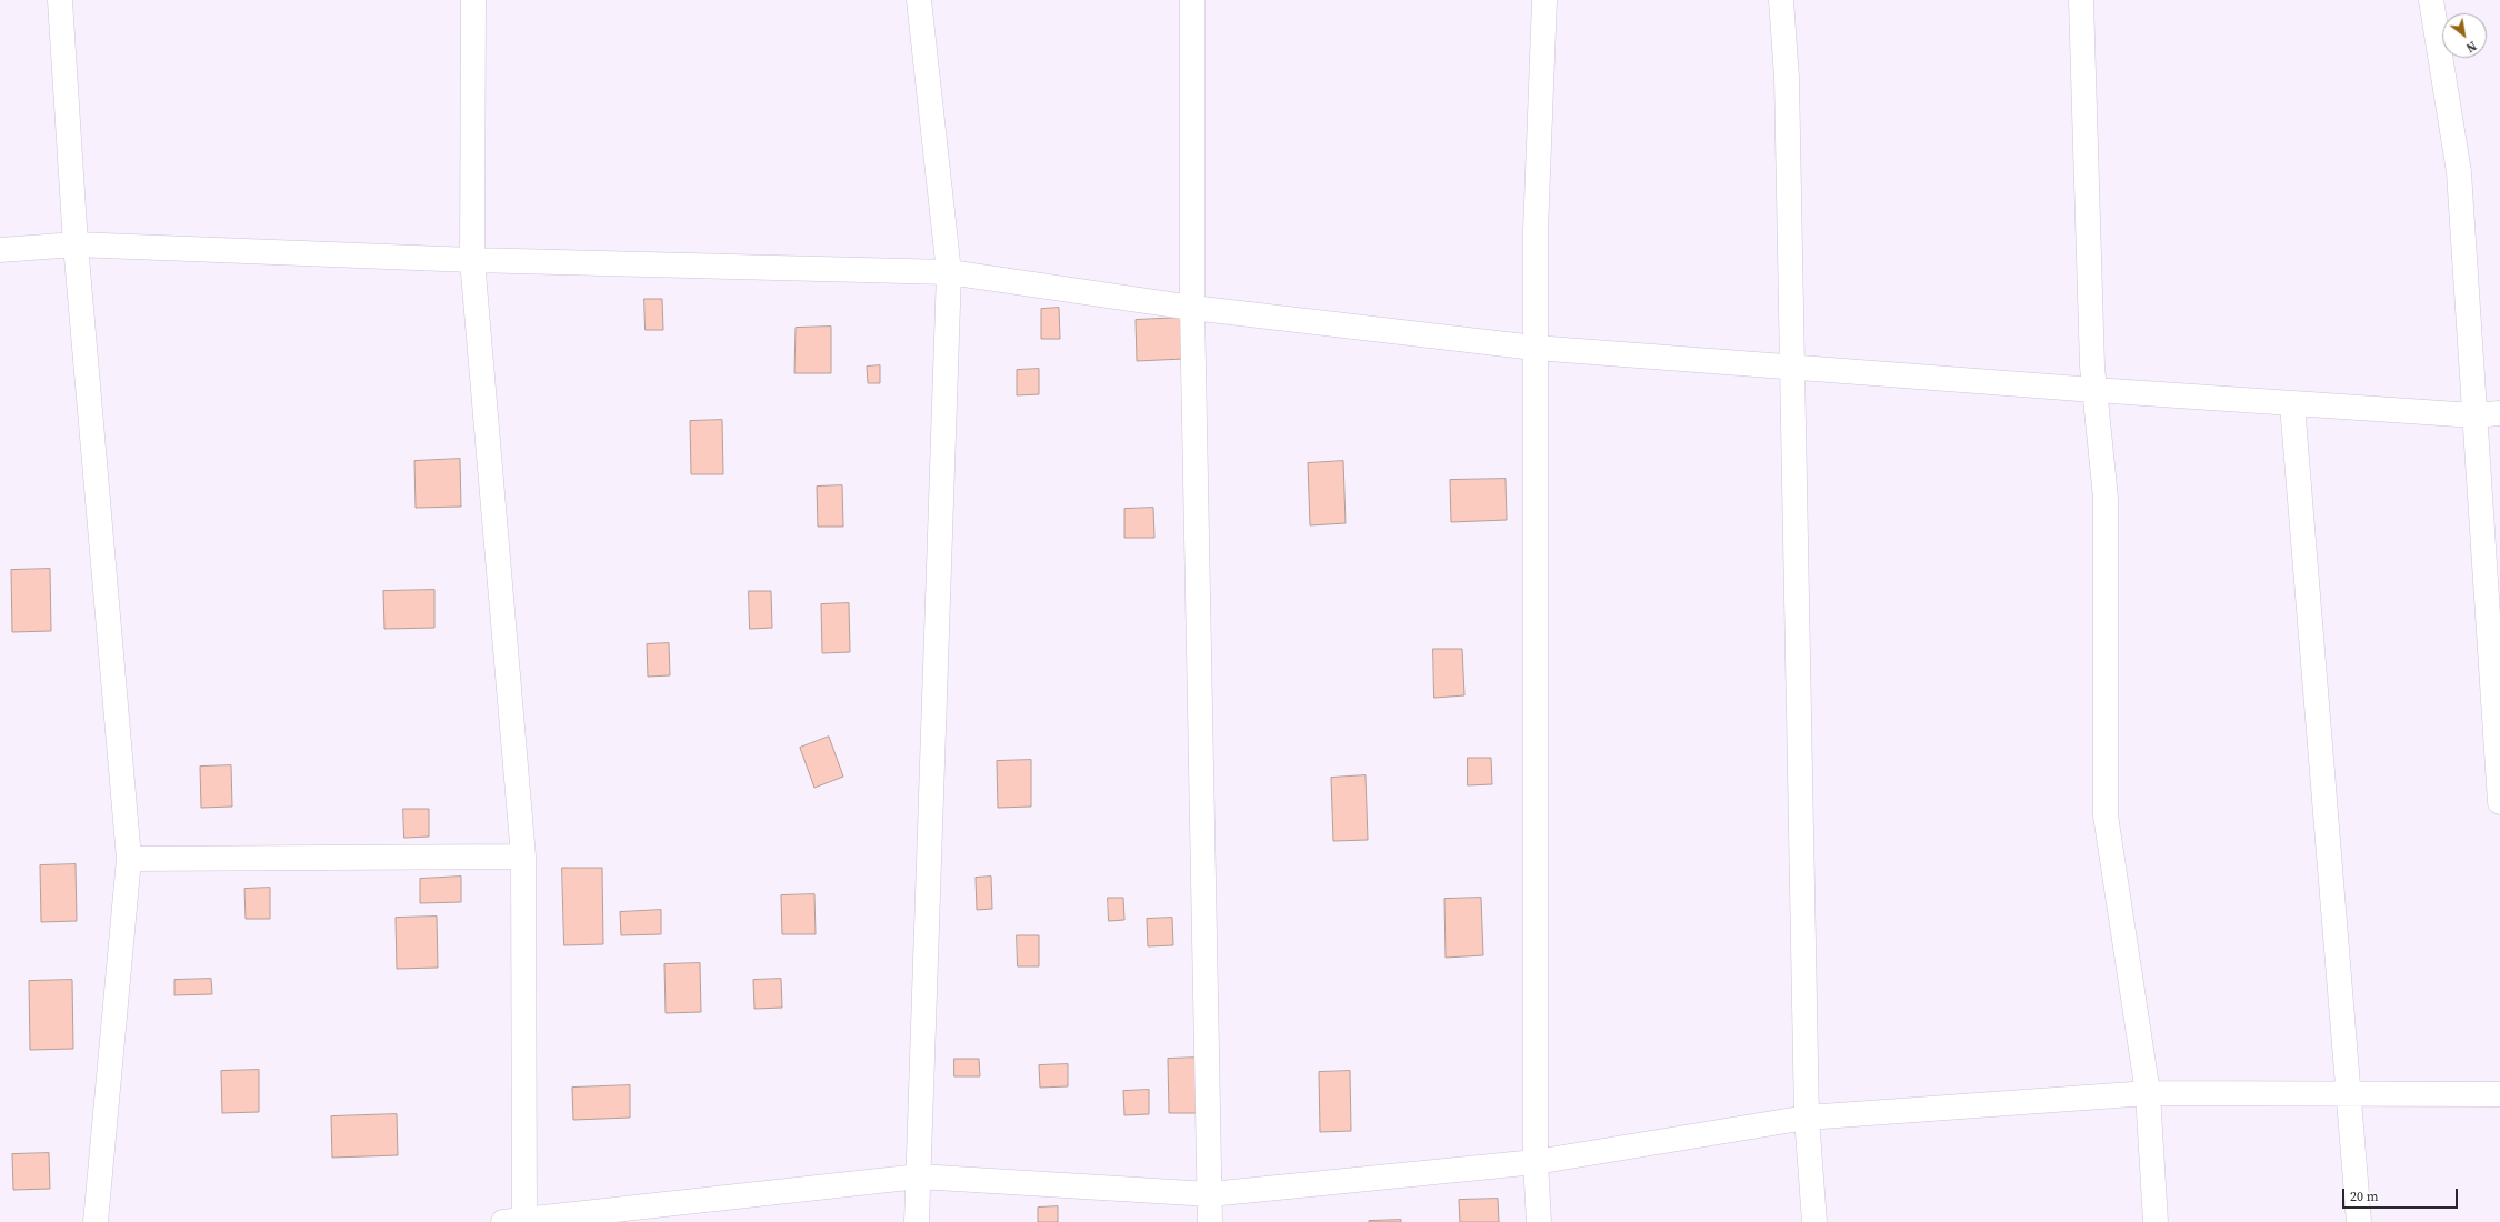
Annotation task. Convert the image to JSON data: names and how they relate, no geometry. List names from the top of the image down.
{
  "scale_bar": "20 m",
  "north": "bottom right"
}
